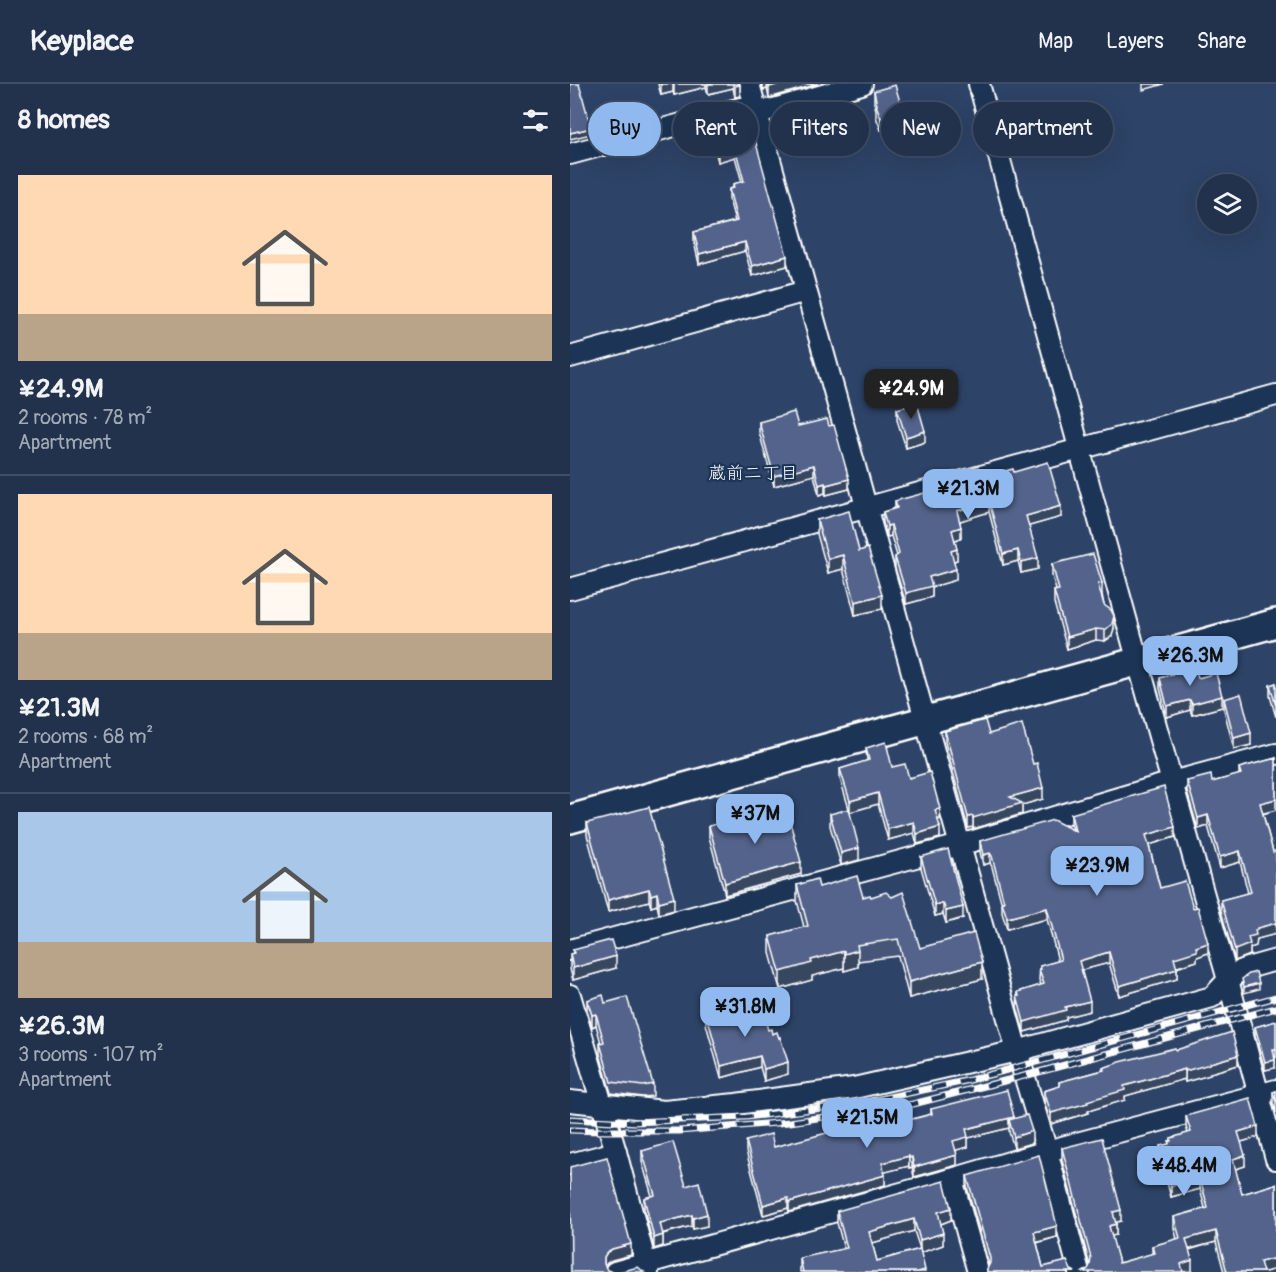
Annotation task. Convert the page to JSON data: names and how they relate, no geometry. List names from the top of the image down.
{
  "districts": ["蔵前二丁目"],
  "page": {
    "header": "Keyplace",
    "nav": ["Map", "Layers", "Share"],
    "heading": "8 homes",
    "chip": [
      "Buy",
      "Rent",
      "Filters",
      "New",
      "Apartment"
    ],
    "list": [
      {
        "name": "¥24.9M",
        "note": "2 rooms · 78 m² · Apartment"
      },
      {
        "name": "¥21.3M",
        "note": "2 rooms · 68 m² · Apartment"
      },
      {
        "name": "¥26.3M",
        "note": "3 rooms · 107 m² · Apartment"
      }
    ],
    "price": [
      "¥24.9M",
      "¥21.3M",
      "¥26.3M",
      "¥37M",
      "¥23.9M",
      "¥31.8M",
      "¥21.5M",
      "¥48.4M"
    ]
  }
}
